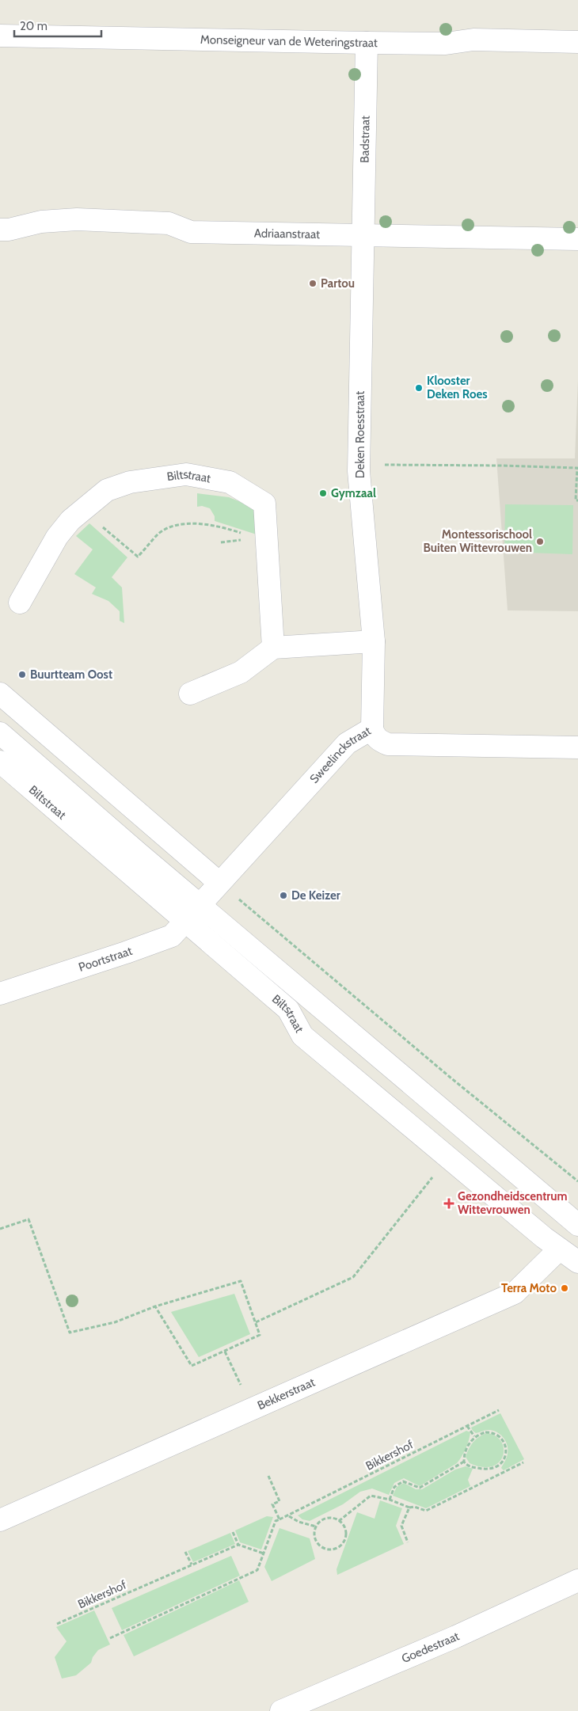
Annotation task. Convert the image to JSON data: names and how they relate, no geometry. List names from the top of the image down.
{
  "streets": {
    "street": [
      "Monseigneur van de Weteringstraat",
      "Badstraat",
      "Adriaanstraat",
      "Deken Roesstraat",
      "Biltstraat",
      "Sweelinckstraat",
      "Poortstraat",
      "Bekkerstraat",
      "Goedestraat"
    ],
    "path": ["Bikkershof"]
  },
  "crossings": [
    ["Monseigneur van de Weteringstraat", "Badstraat"],
    ["Badstraat", "Adriaanstraat"],
    ["Badstraat", "Deken Roesstraat"],
    ["Adriaanstraat", "Deken Roesstraat"],
    ["Deken Roesstraat", "Sweelinckstraat"],
    ["Biltstraat", "Sweelinckstraat"],
    ["Biltstraat", "Poortstraat"],
    ["Biltstraat", "Bekkerstraat"],
    ["Sweelinckstraat", "Poortstraat"]
  ],
  "places": {
    "other": [
      "Partou",
      "Klooster Deken Roes",
      "Gymzaal",
      "Montessorischool Buiten Wittevrouwen",
      "Buurtteam Oost",
      "De Keizer",
      "Terra Moto"
    ],
    "health": ["Gezondheidscentrum Wittevrouwen"]
  },
  "scale_bar": "20 m"
}
